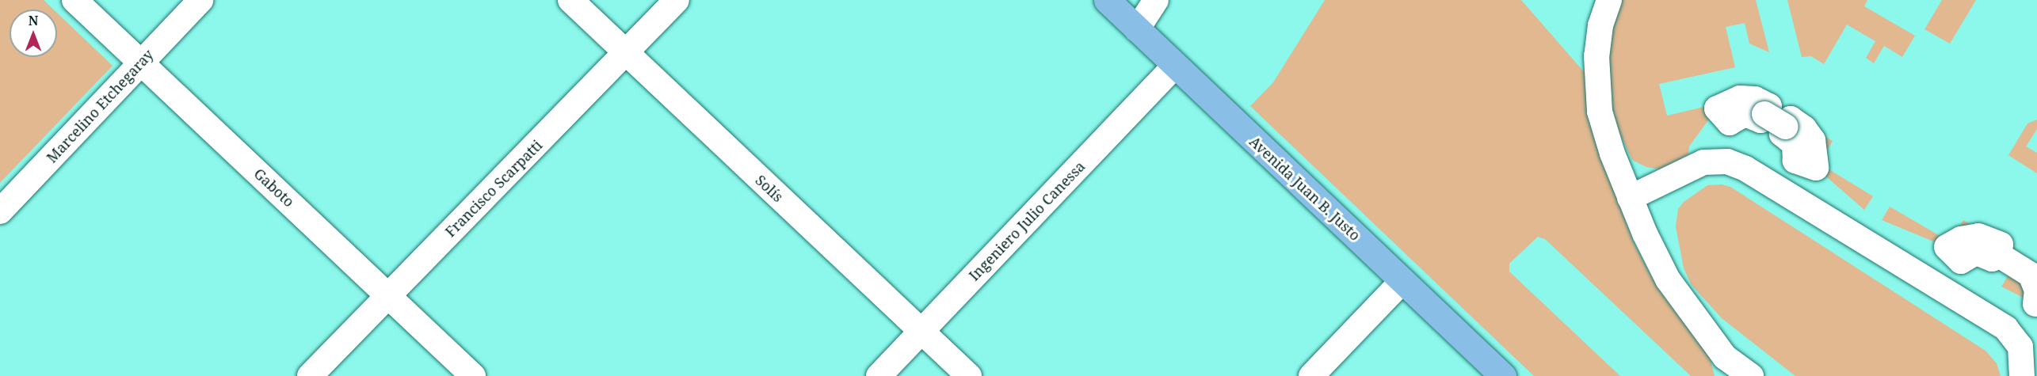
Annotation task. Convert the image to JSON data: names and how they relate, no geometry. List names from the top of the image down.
{
  "streets": {
    "main road": ["Avenida Juan B. Justo"],
    "street": [
      "Marcelino Etchegaray",
      "Gaboto",
      "Francisco Scarpatti",
      "Solís",
      "Ingeniero Julio Canessa"
    ]
  },
  "crossings": [
    ["Marcelino Etchegaray", "Gaboto"],
    ["Gaboto", "Francisco Scarpatti"],
    ["Francisco Scarpatti", "Solís"],
    ["Solís", "Ingeniero Julio Canessa"],
    ["Avenida Juan B. Justo", "Ingeniero Julio Canessa"]
  ],
  "north": "top"
}
